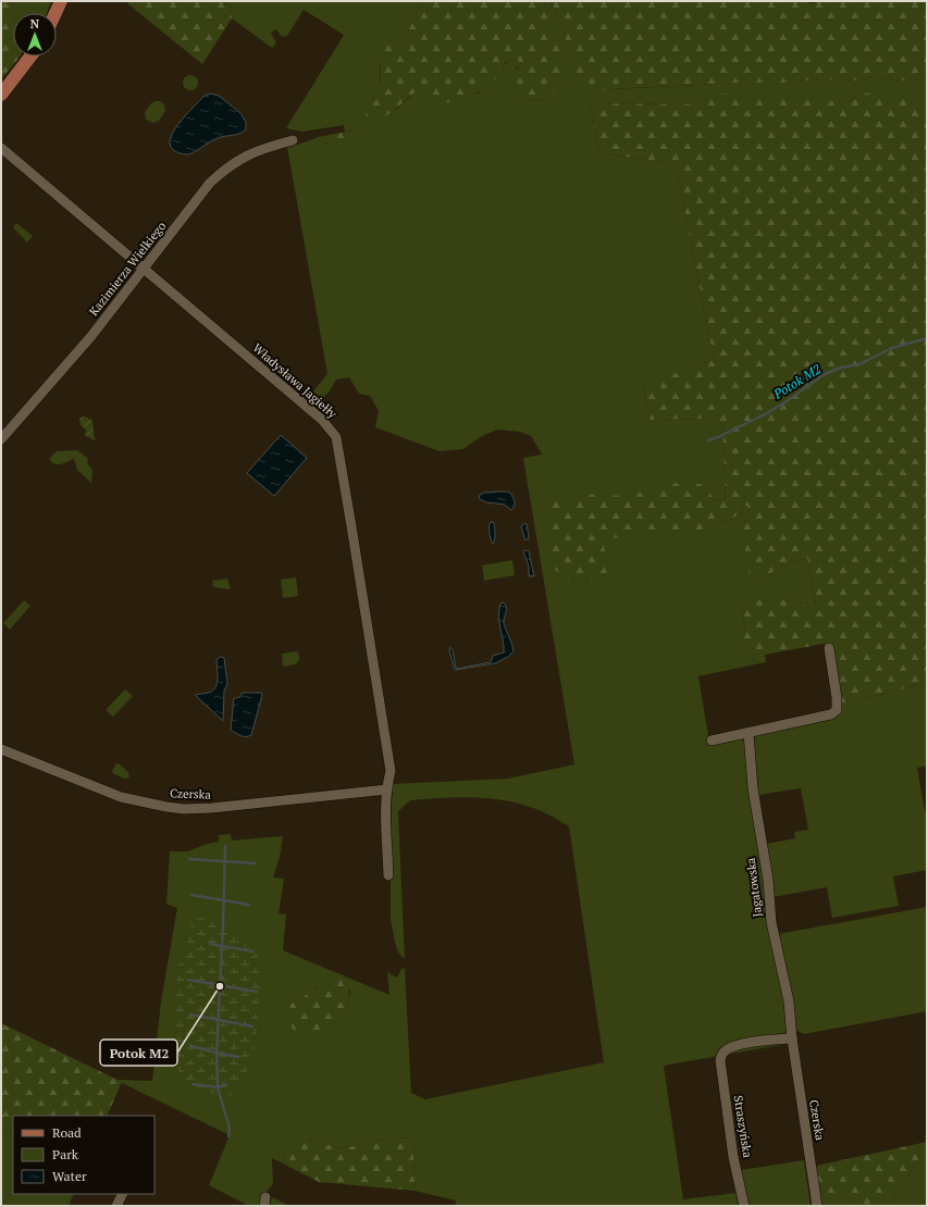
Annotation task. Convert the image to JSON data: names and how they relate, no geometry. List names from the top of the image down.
{
  "streets": {
    "street": [
      "Kazimierza Wielkiego",
      "Władysława Jagiełły",
      "Czerska",
      "Jagatowska",
      "Straszyńska"
    ]
  },
  "crossings": [
    ["Kazimierza Wielkiego", "Władysława Jagiełły"],
    ["Władysława Jagiełły", "Czerska"],
    ["Czerska", "Jagatowska"],
    ["Czerska", "Straszyńska"],
    ["Jagatowska", "Straszyńska"]
  ],
  "water": ["Potok M2"],
  "places": ["Potok M2"],
  "legend": ["Road", "Park", "Water"],
  "north": "top"
}
